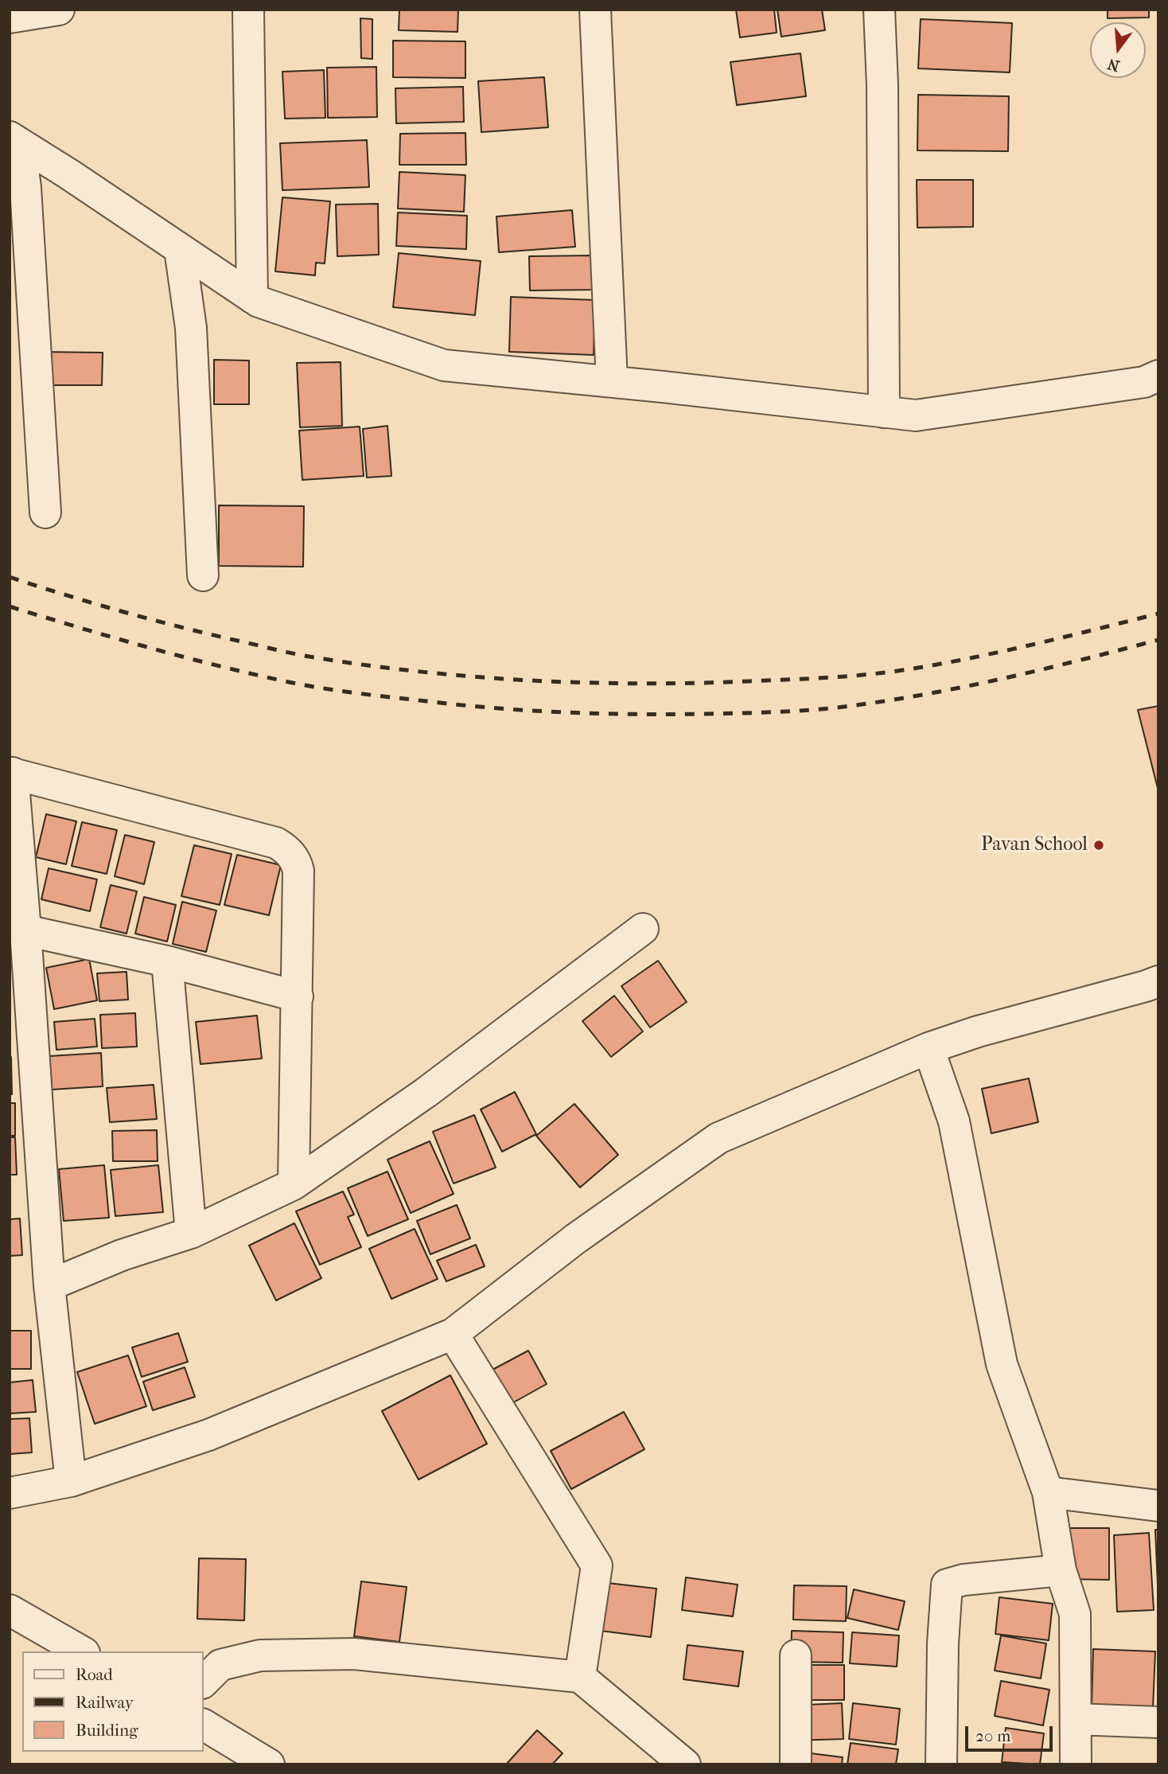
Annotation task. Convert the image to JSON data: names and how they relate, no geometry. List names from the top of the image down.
{
  "places": ["Pavan School"],
  "legend": ["Road", "Railway", "Building"],
  "scale_bar": "20 m",
  "north": "bottom"
}
